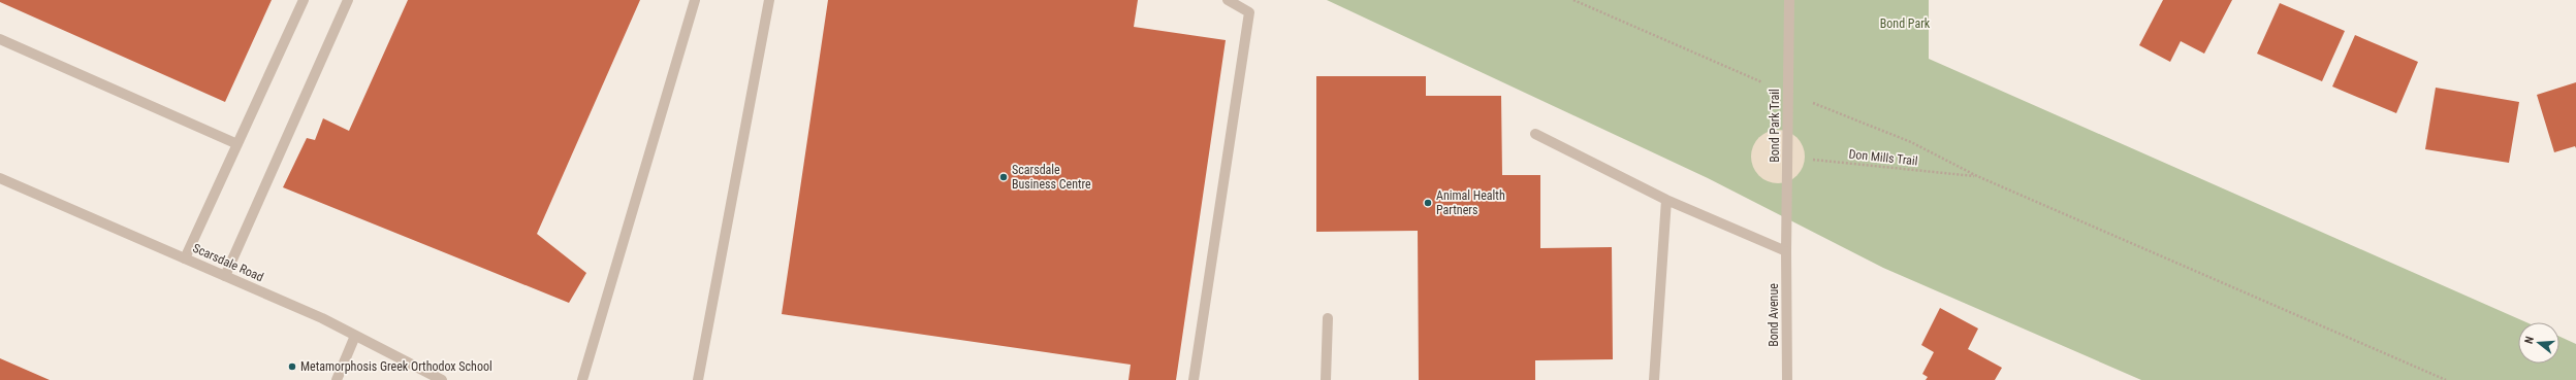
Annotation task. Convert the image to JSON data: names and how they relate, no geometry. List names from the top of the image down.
{
  "streets": {
    "street": ["Bond Park Trail", "Scarsdale Road", "Bond Avenue"],
    "path": ["Don Mills Trail"]
  },
  "crossings": [
    ["Bond Park Trail", "Don Mills Trail"],
    ["Bond Park Trail", "Bond Avenue"]
  ],
  "parks": ["Bond Park"],
  "places": ["Scarsdale Business Centre", "Animal Health Partners", "Metamorphosis Greek Orthodox School"],
  "north": "left"
}
